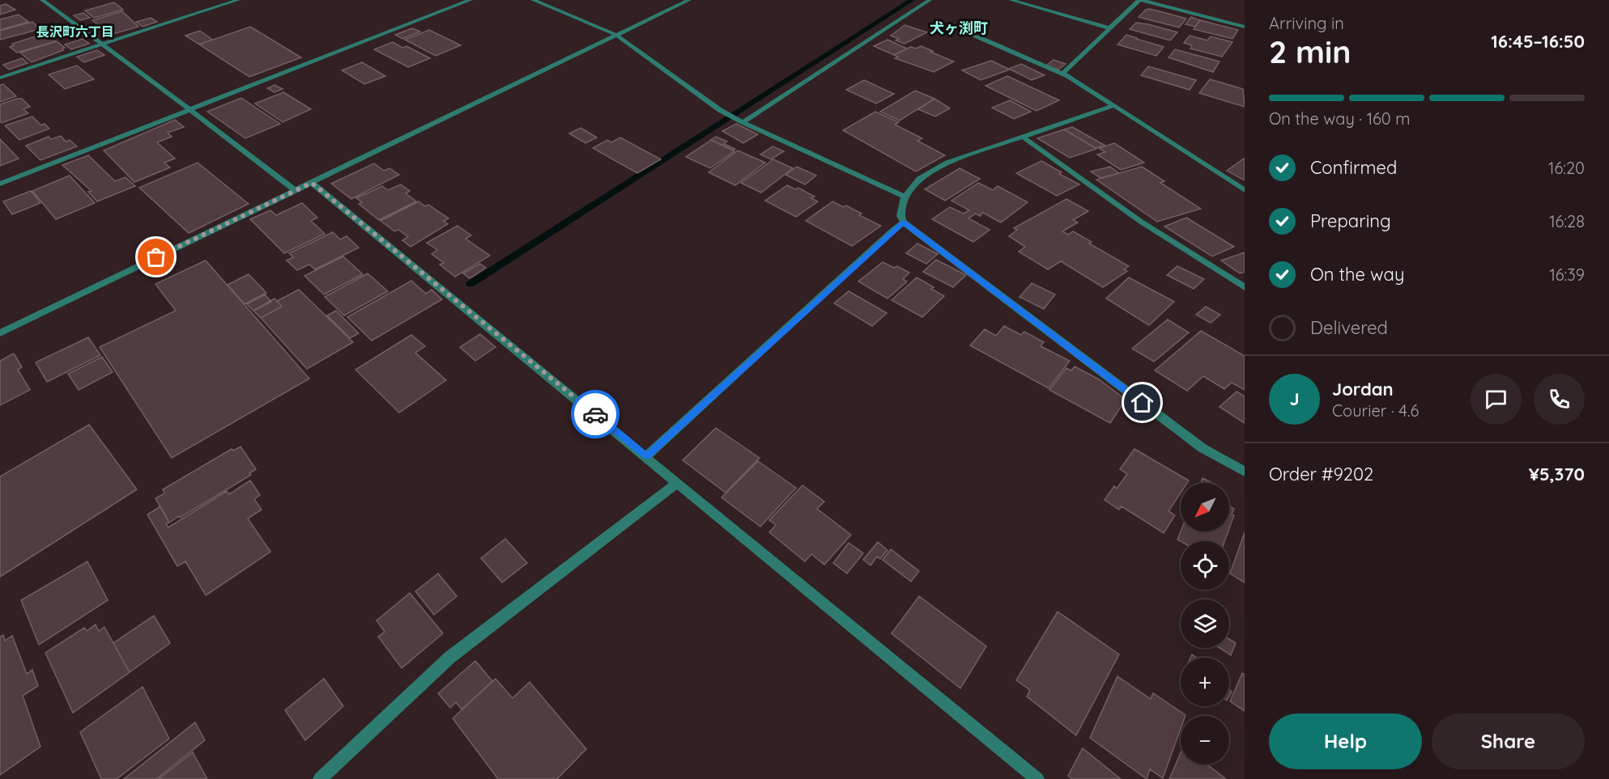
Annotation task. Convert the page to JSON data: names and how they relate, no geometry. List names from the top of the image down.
{
  "districts": ["犬ヶ渕町", "長沢町六丁目"],
  "north": "bottom left",
  "page": {
    "heading": ["2 min", "Arriving in", "16:45–16:50"],
    "panel": [
      "Jordan",
      "Courier · 4.6",
      "Order #9202",
      "¥5,370"
    ],
    "bar": "On the way · 160 m",
    "list": [
      ["Confirmed", "16:20"],
      ["Preparing", "16:28"],
      ["On the way", "16:39"],
      "Delivered"
    ],
    "round": "J",
    "map_buttons": ["+", "−"],
    "buttons": ["Help", "Share"]
  }
}
